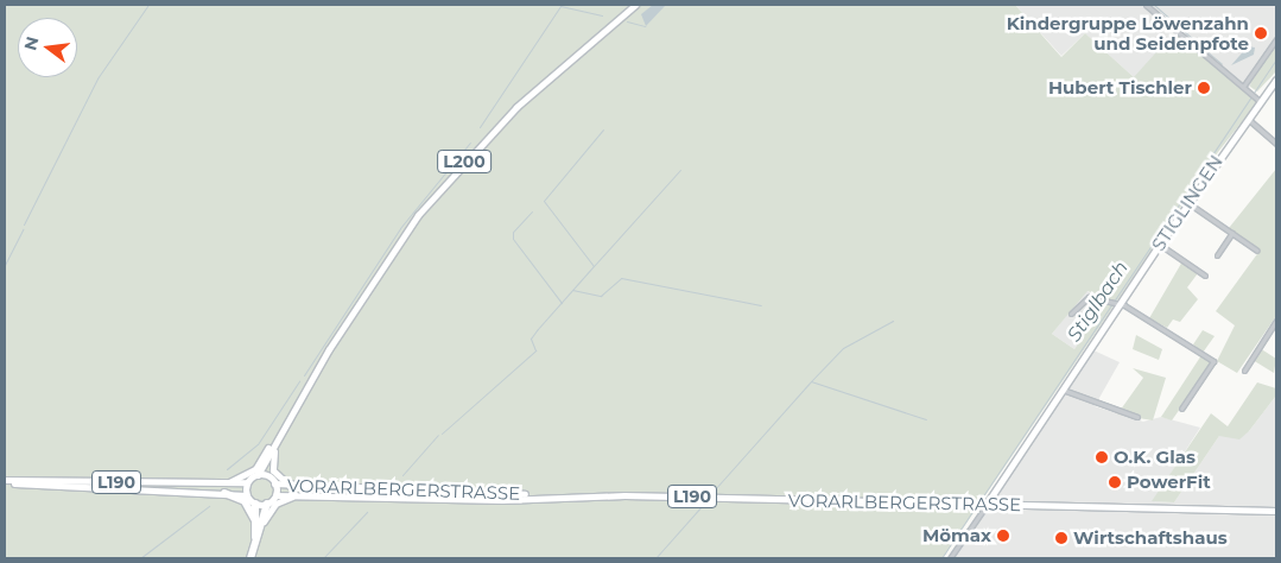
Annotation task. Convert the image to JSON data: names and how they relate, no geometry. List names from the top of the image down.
{
  "streets": {
    "main road": [
      "L200",
      "STIGLINGEN",
      "L190",
      "VORARLBERGERSTRASSE"
    ]
  },
  "crossings": [
    ["L200", "L190"],
    ["L200", "VORARLBERGERSTRASSE"],
    ["STIGLINGEN", "VORARLBERGERSTRASSE"],
    ["L190", "VORARLBERGERSTRASSE"]
  ],
  "water": ["Stiglbach"],
  "places": [
    "Kindergruppe Löwenzahn und Seidenpfote",
    "Hubert Tischler",
    "O.K. Glas",
    "PowerFit",
    "Mömax",
    "Wirtschaftshaus"
  ],
  "north": "left"
}
